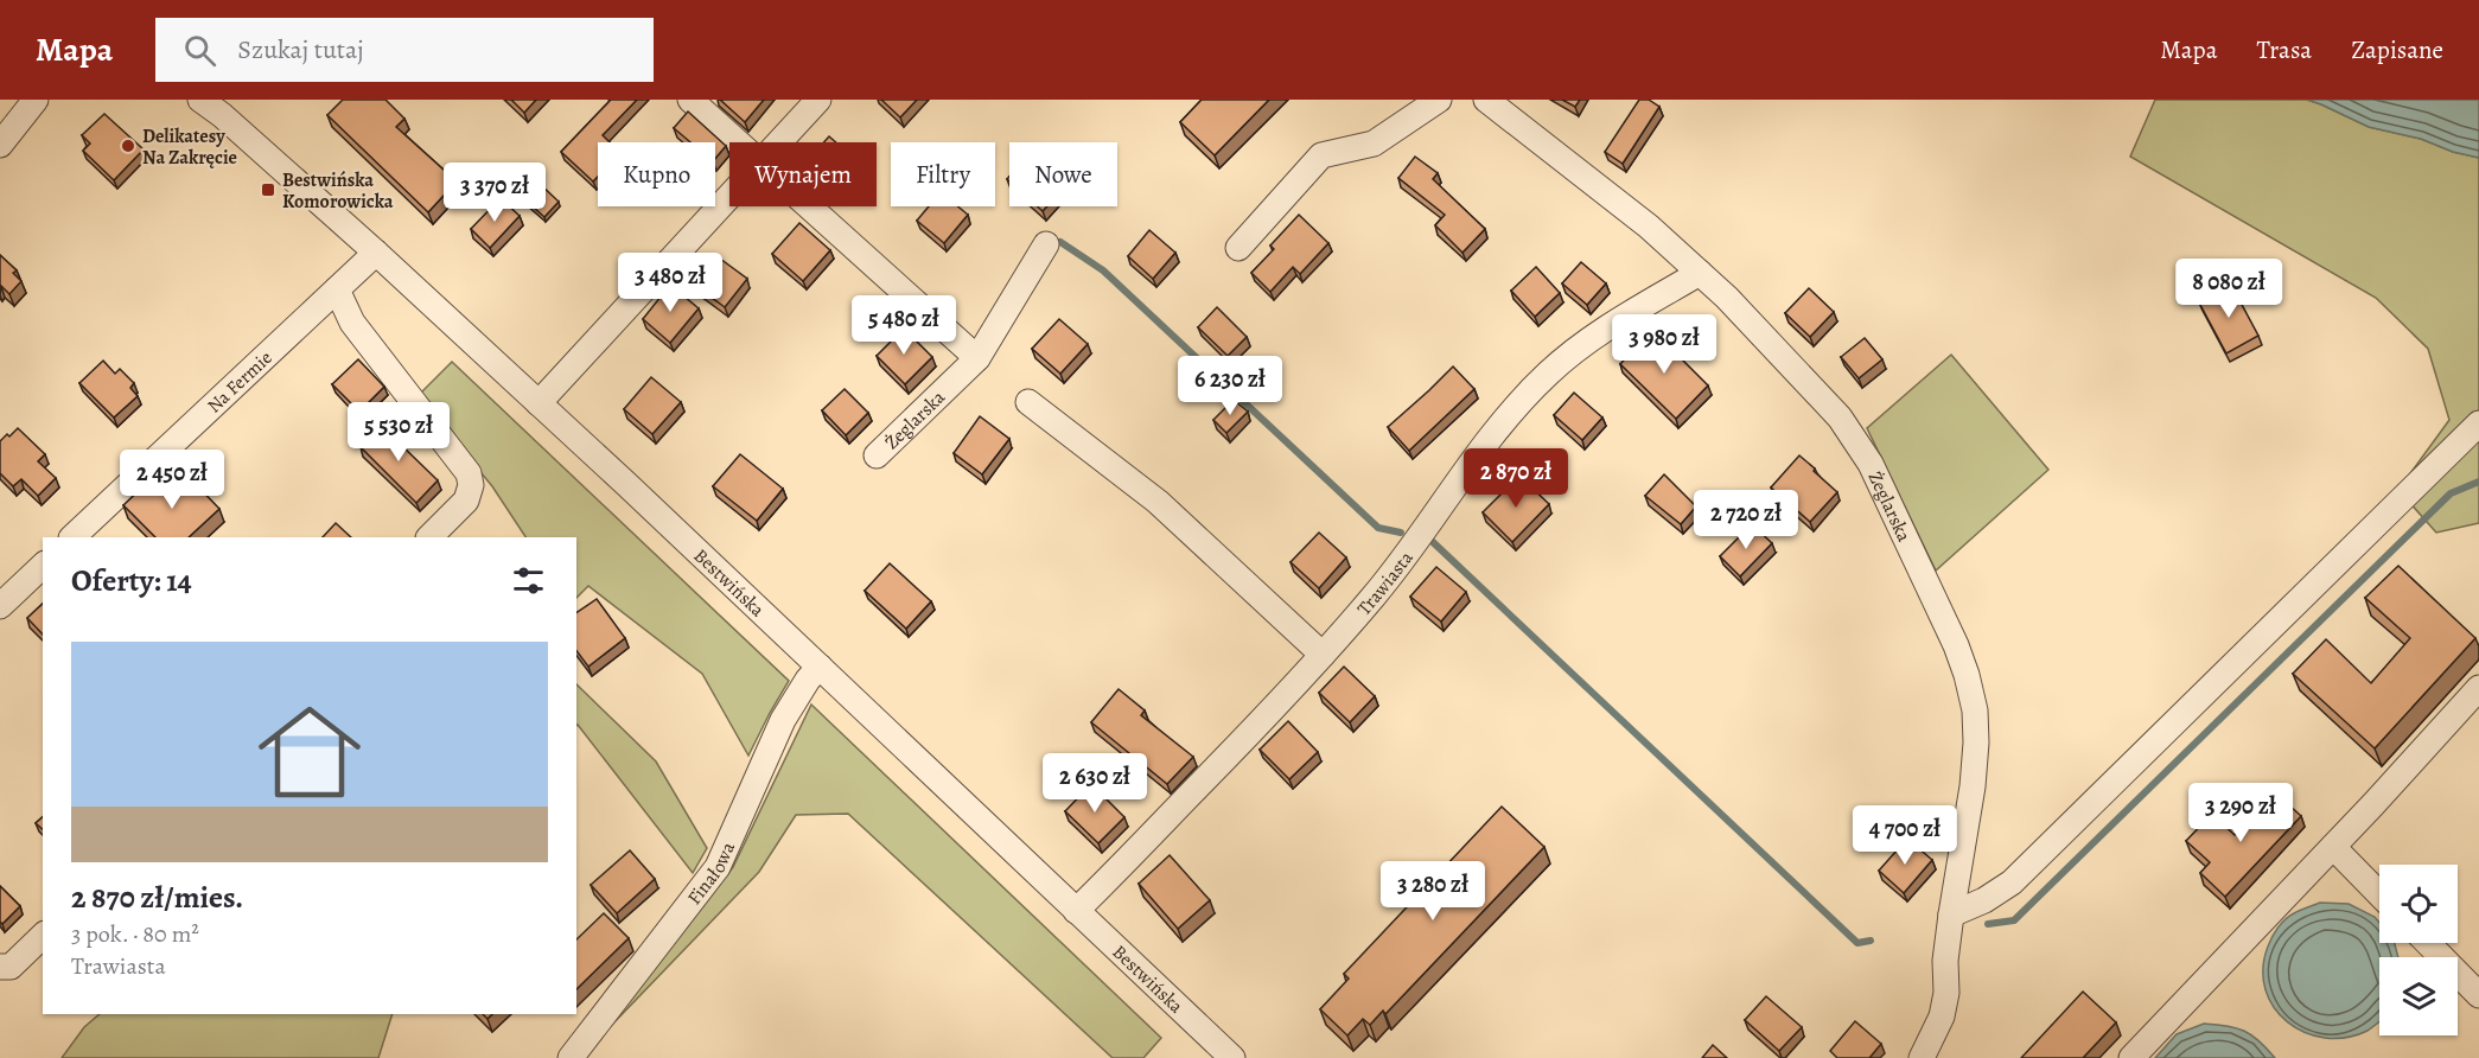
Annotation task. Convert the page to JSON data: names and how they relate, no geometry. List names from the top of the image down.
{
  "streets": {
    "street": [
      "Na Fermie",
      "Żeglarska",
      "Bestwińska",
      "Trawiasta",
      "Finałowa"
    ]
  },
  "crossings": [
    ["Na Fermie", "Bestwińska"],
    ["Żeglarska", "Trawiasta"],
    ["Bestwińska", "Trawiasta"],
    ["Bestwińska", "Finałowa"]
  ],
  "places": {
    "other": ["Delikatesy Na Zakręcie"],
    "transit": ["Bestwińska Komorowicka"]
  },
  "page": {
    "header": "Mapa",
    "search": "Szukaj tutaj",
    "nav": ["Mapa", "Trasa", "Zapisane"],
    "chip": [
      "Kupno",
      "Wynajem",
      "Filtry",
      "Nowe"
    ],
    "price": [
      "3 370 zł",
      "3 480 zł",
      "8 080 zł",
      "5 480 zł",
      "3 980 zł",
      "6 230 zł",
      "5 530 zł",
      "2 870 zł",
      "2 450 zł",
      "2 720 zł",
      "2 630 zł",
      "3 290 zł",
      "4 700 zł",
      "3 280 zł"
    ],
    "heading": "Oferty: 14",
    "list": [
      {
        "name": "2 870 zł/mies.",
        "note": "3 pok. · 80 m² · Trawiasta"
      }
    ]
  }
}
